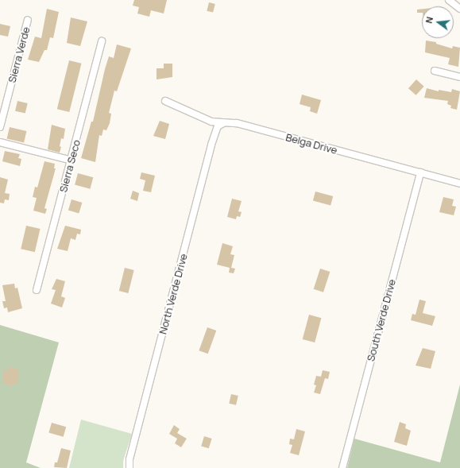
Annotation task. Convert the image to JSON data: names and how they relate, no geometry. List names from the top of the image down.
{
  "streets": {
    "street": [
      "Sierra Verde",
      "Belga Drive",
      "Sierra Seco",
      "North Verde Drive",
      "South Verde Drive"
    ]
  },
  "crossings": [
    ["Belga Drive", "North Verde Drive"],
    ["Belga Drive", "South Verde Drive"]
  ],
  "north": "left"
}
